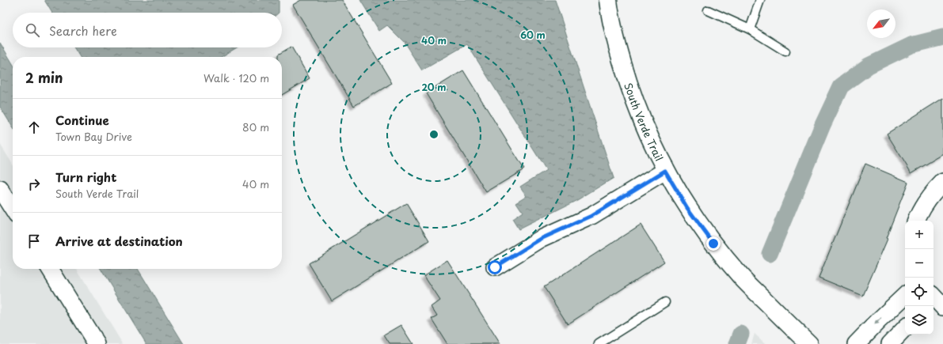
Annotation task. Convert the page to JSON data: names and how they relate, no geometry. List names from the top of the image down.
{
  "streets": {
    "street": ["South Verde Trail"]
  },
  "north": "bottom left",
  "page": {
    "search": "Search here",
    "heading": ["2 min", "Walk · 120 m"],
    "list": [
      ["Continue", "Town Bay Drive", "80 m"],
      ["Turn right", "South Verde Trail", "40 m"],
      "Arrive at destination"
    ],
    "map_buttons": ["+", "−"]
  },
  "rings": ["60 m", "40 m", "20 m"]
}
